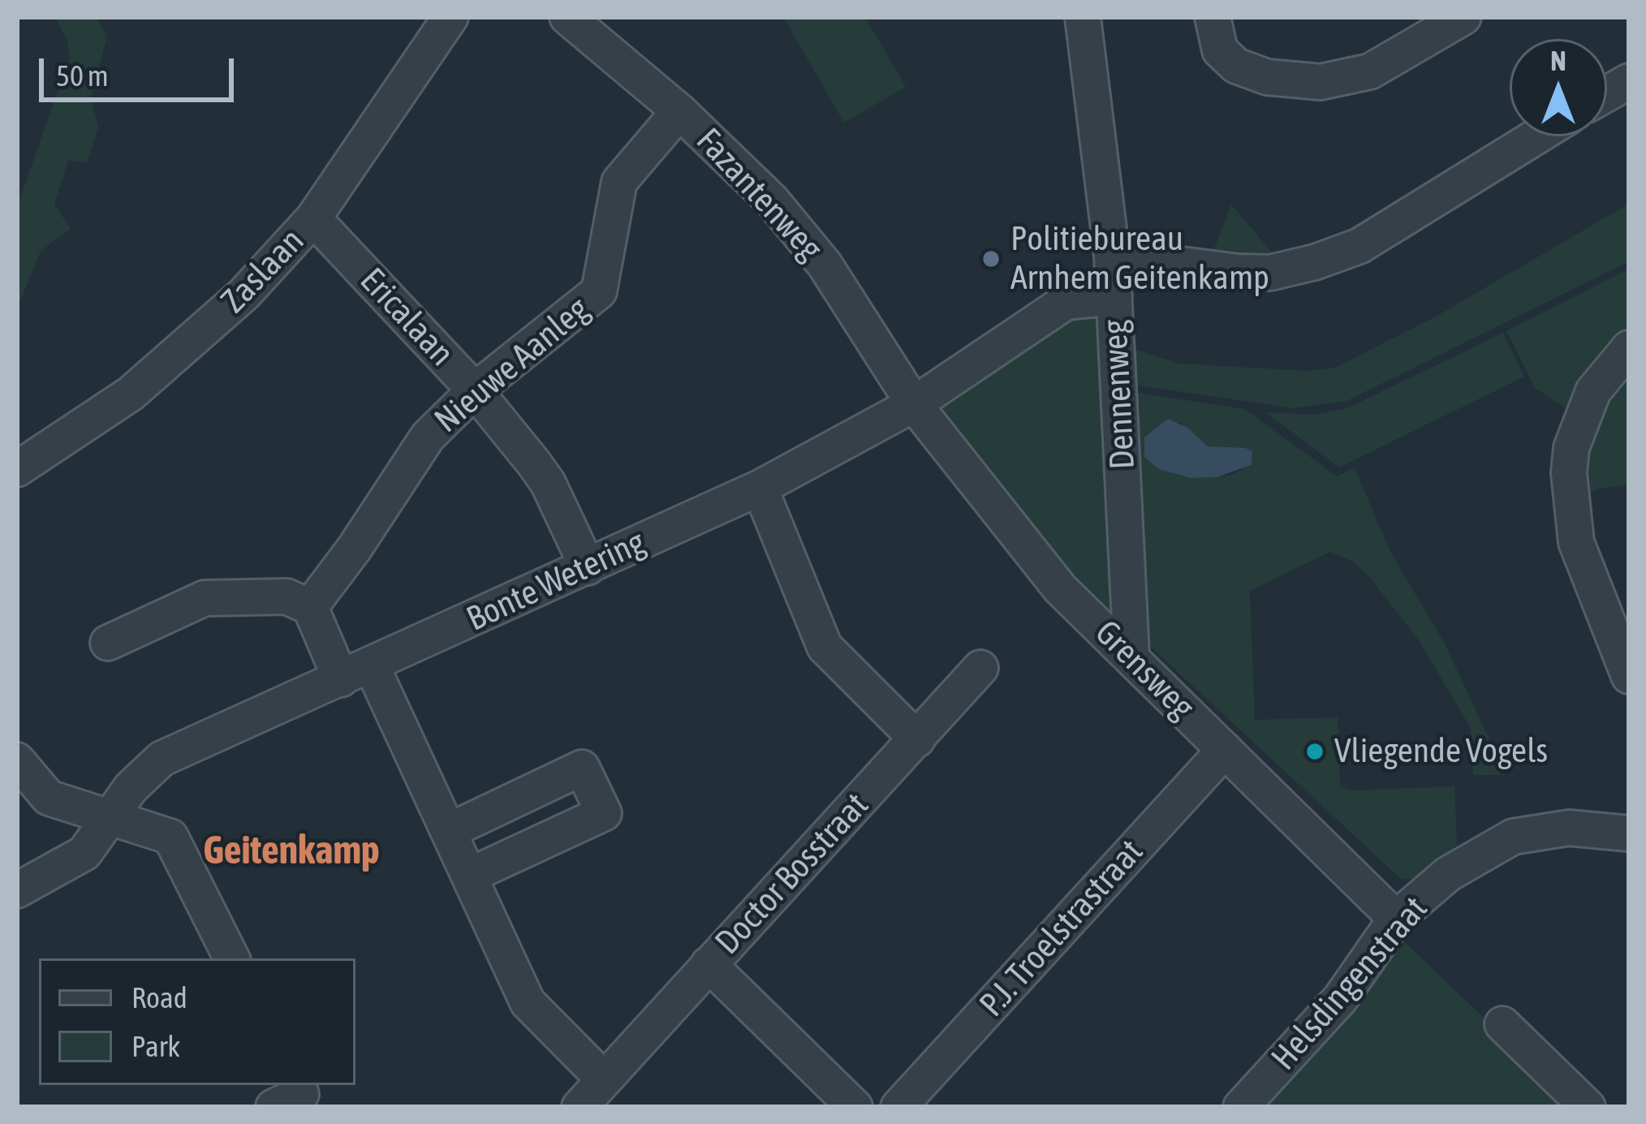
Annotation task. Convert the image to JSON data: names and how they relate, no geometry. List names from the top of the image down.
{
  "streets": {
    "street": [
      "Fazantenweg",
      "Zaslaan",
      "Ericalaan",
      "Nieuwe Aanleg",
      "Dennenweg",
      "Bonte Wetering",
      "Grensweg",
      "Doctor Bosstraat",
      "P.J. Troelstrastraat",
      "Helsdingenstraat"
    ]
  },
  "crossings": [
    ["Fazantenweg", "Nieuwe Aanleg"],
    ["Fazantenweg", "Bonte Wetering"],
    ["Fazantenweg", "Grensweg"],
    ["Zaslaan", "Ericalaan"],
    ["Ericalaan", "Nieuwe Aanleg"],
    ["Ericalaan", "Bonte Wetering"],
    ["Dennenweg", "Bonte Wetering"],
    ["Dennenweg", "Grensweg"],
    ["Bonte Wetering", "Grensweg"],
    ["Grensweg", "P.J. Troelstrastraat"],
    ["Grensweg", "Helsdingenstraat"]
  ],
  "districts": ["Geitenkamp"],
  "places": ["Politiebureau Arnhem Geitenkamp", "Vliegende Vogels"],
  "legend": ["Road", "Park"],
  "scale_bar": "50 m",
  "north": "top"
}
